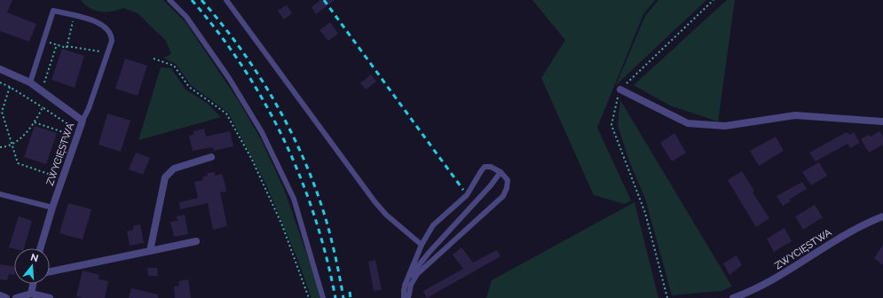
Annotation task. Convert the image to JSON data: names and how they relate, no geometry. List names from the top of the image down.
{
  "streets": {
    "street": ["ZWYCIĘSTWA"]
  },
  "north": "top"
}
